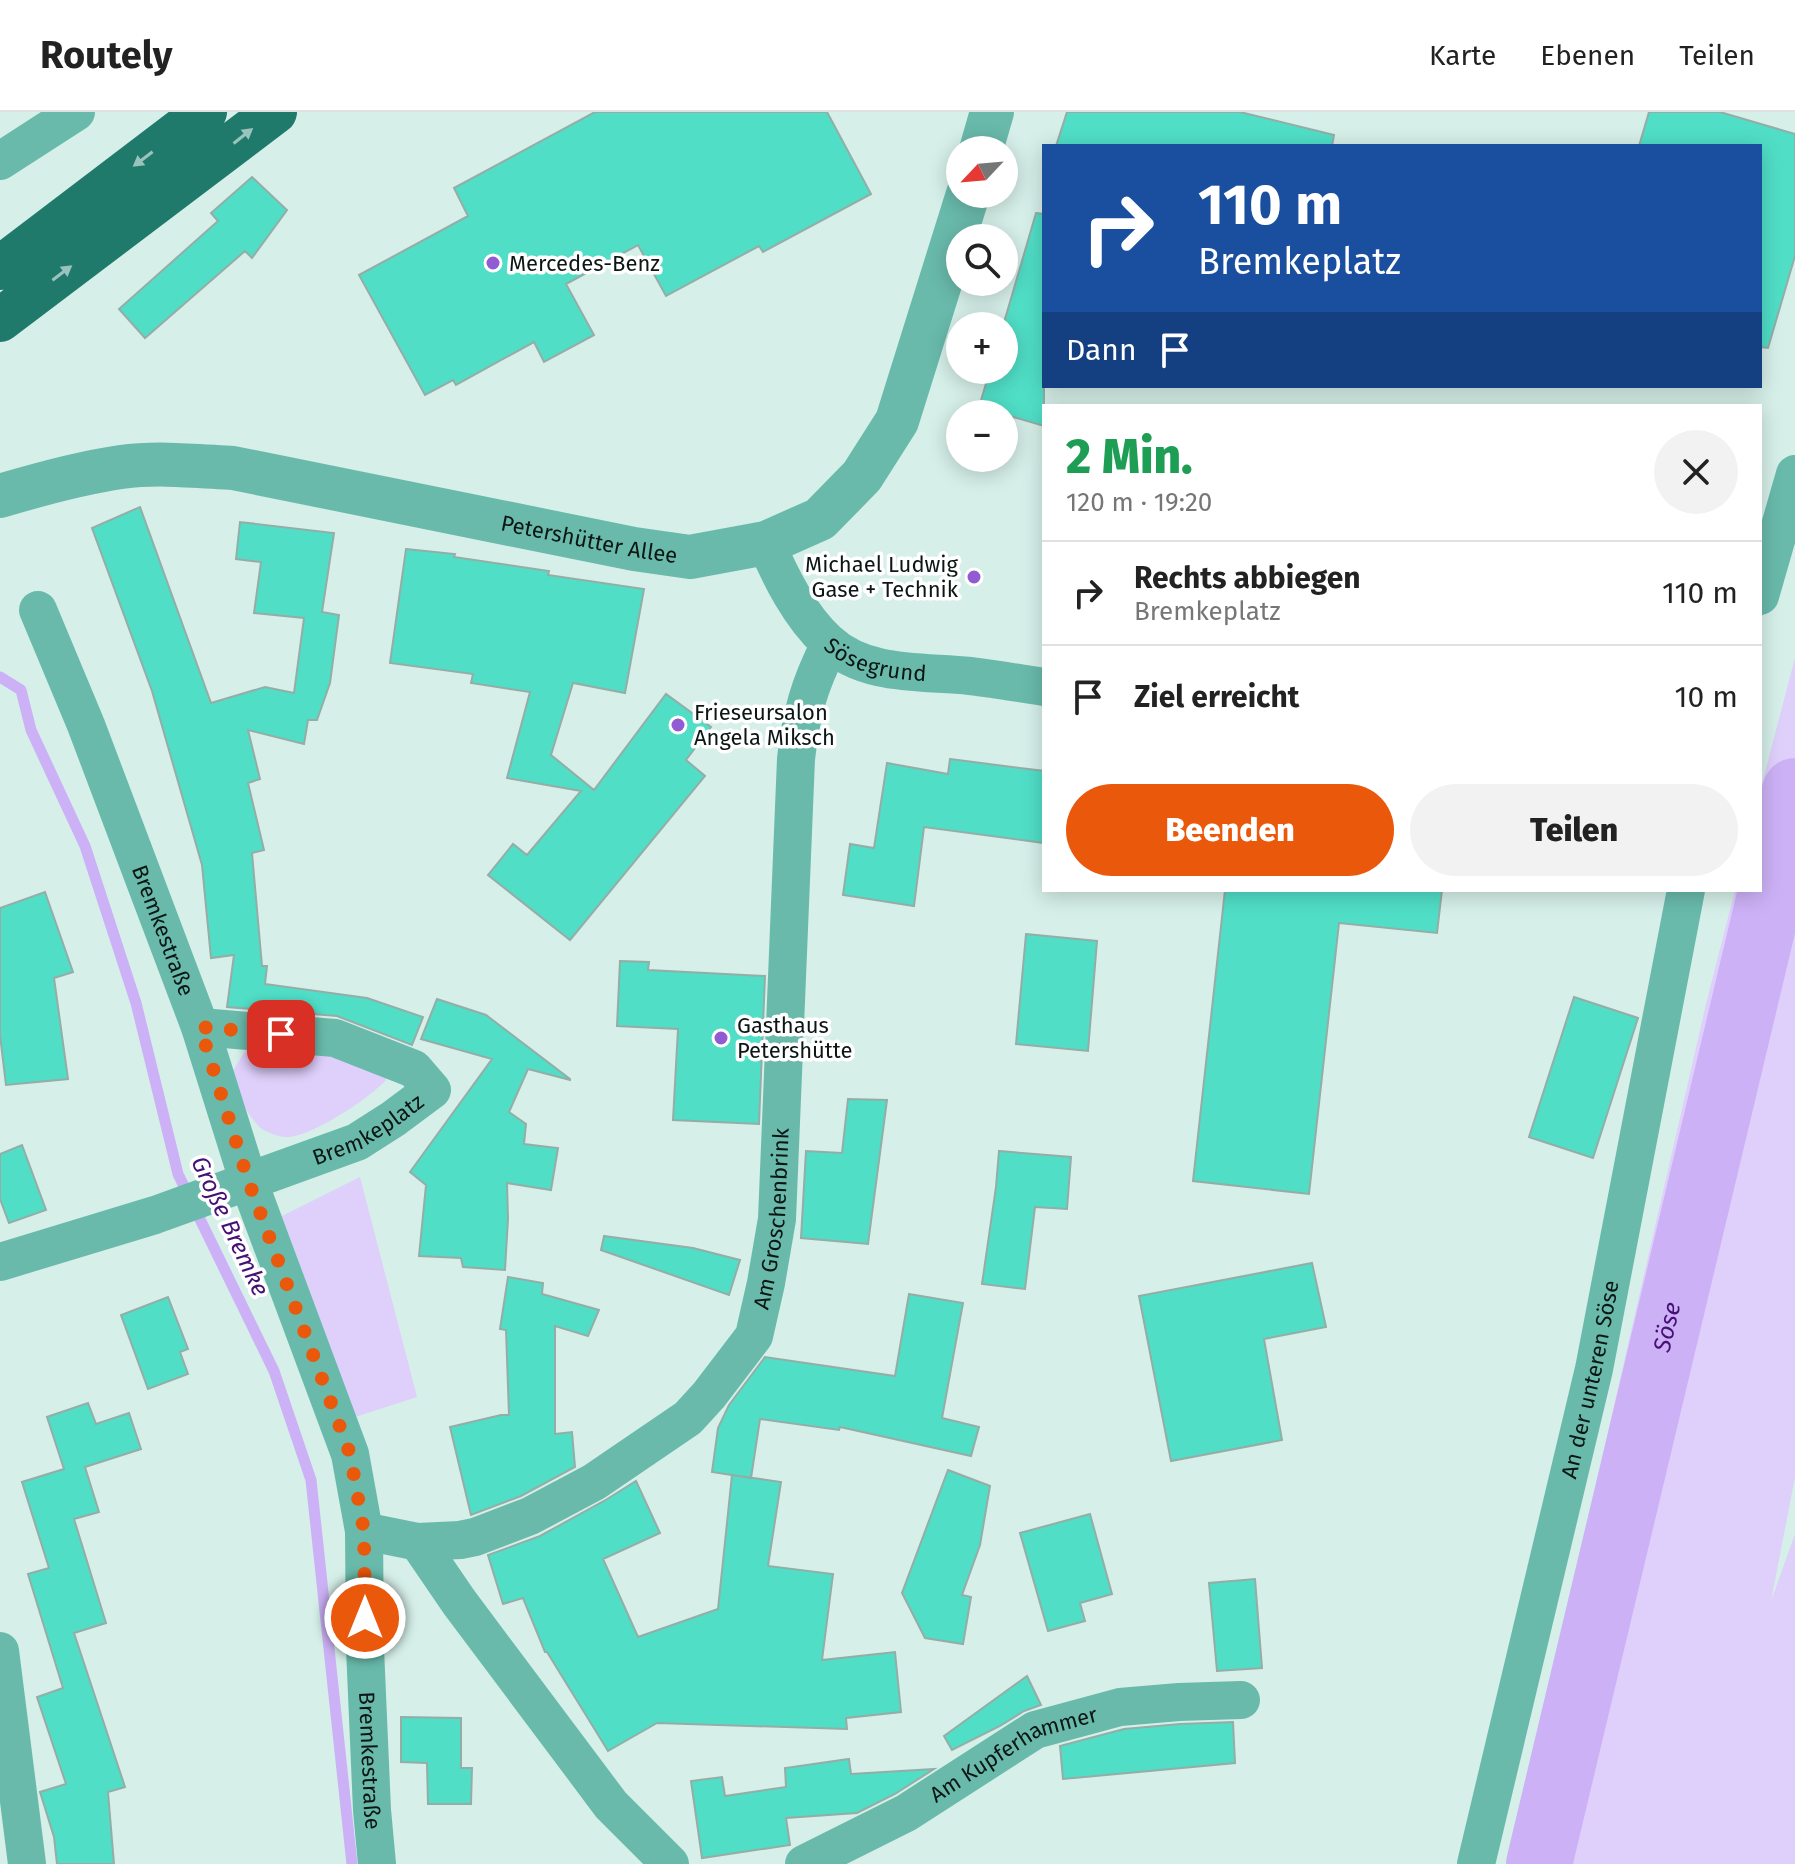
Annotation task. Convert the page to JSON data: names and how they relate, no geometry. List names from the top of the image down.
{
  "streets": {
    "street": [
      "Petershütter Allee",
      "Sösegrund",
      "Bremkestraße",
      "Bremkeplatz",
      "Am Groschenbrink",
      "An der unteren Söse",
      "Am Kupferhammer"
    ]
  },
  "crossings": [
    ["Petershütter Allee", "Sösegrund"],
    ["Sösegrund", "Am Groschenbrink"],
    ["Bremkestraße", "Bremkeplatz"],
    ["Bremkestraße", "Am Groschenbrink"]
  ],
  "water": ["Große Bremke", "Söse"],
  "places": [
    "Mercedes-Benz",
    "Michael Ludwig Gase + Technik",
    "Frieseursalon Angela Miksch",
    "Gasthaus Petershütte"
  ],
  "north": "bottom left",
  "page": {
    "header": "Routely",
    "nav": ["Karte", "Ebenen", "Teilen"],
    "map_buttons": ["+", "−"],
    "turn": ["110 m", "Bremkeplatz"],
    "then": "Dann",
    "heading": ["2 Min.", "120 m · 19:20"],
    "list": [
      {
        "name": "Rechts abbiegen",
        "note": "Bremkeplatz",
        "value": "110 m"
      },
      {
        "name": "Ziel erreicht",
        "value": "10 m"
      }
    ],
    "buttons": ["Beenden", "Teilen"]
  }
}
